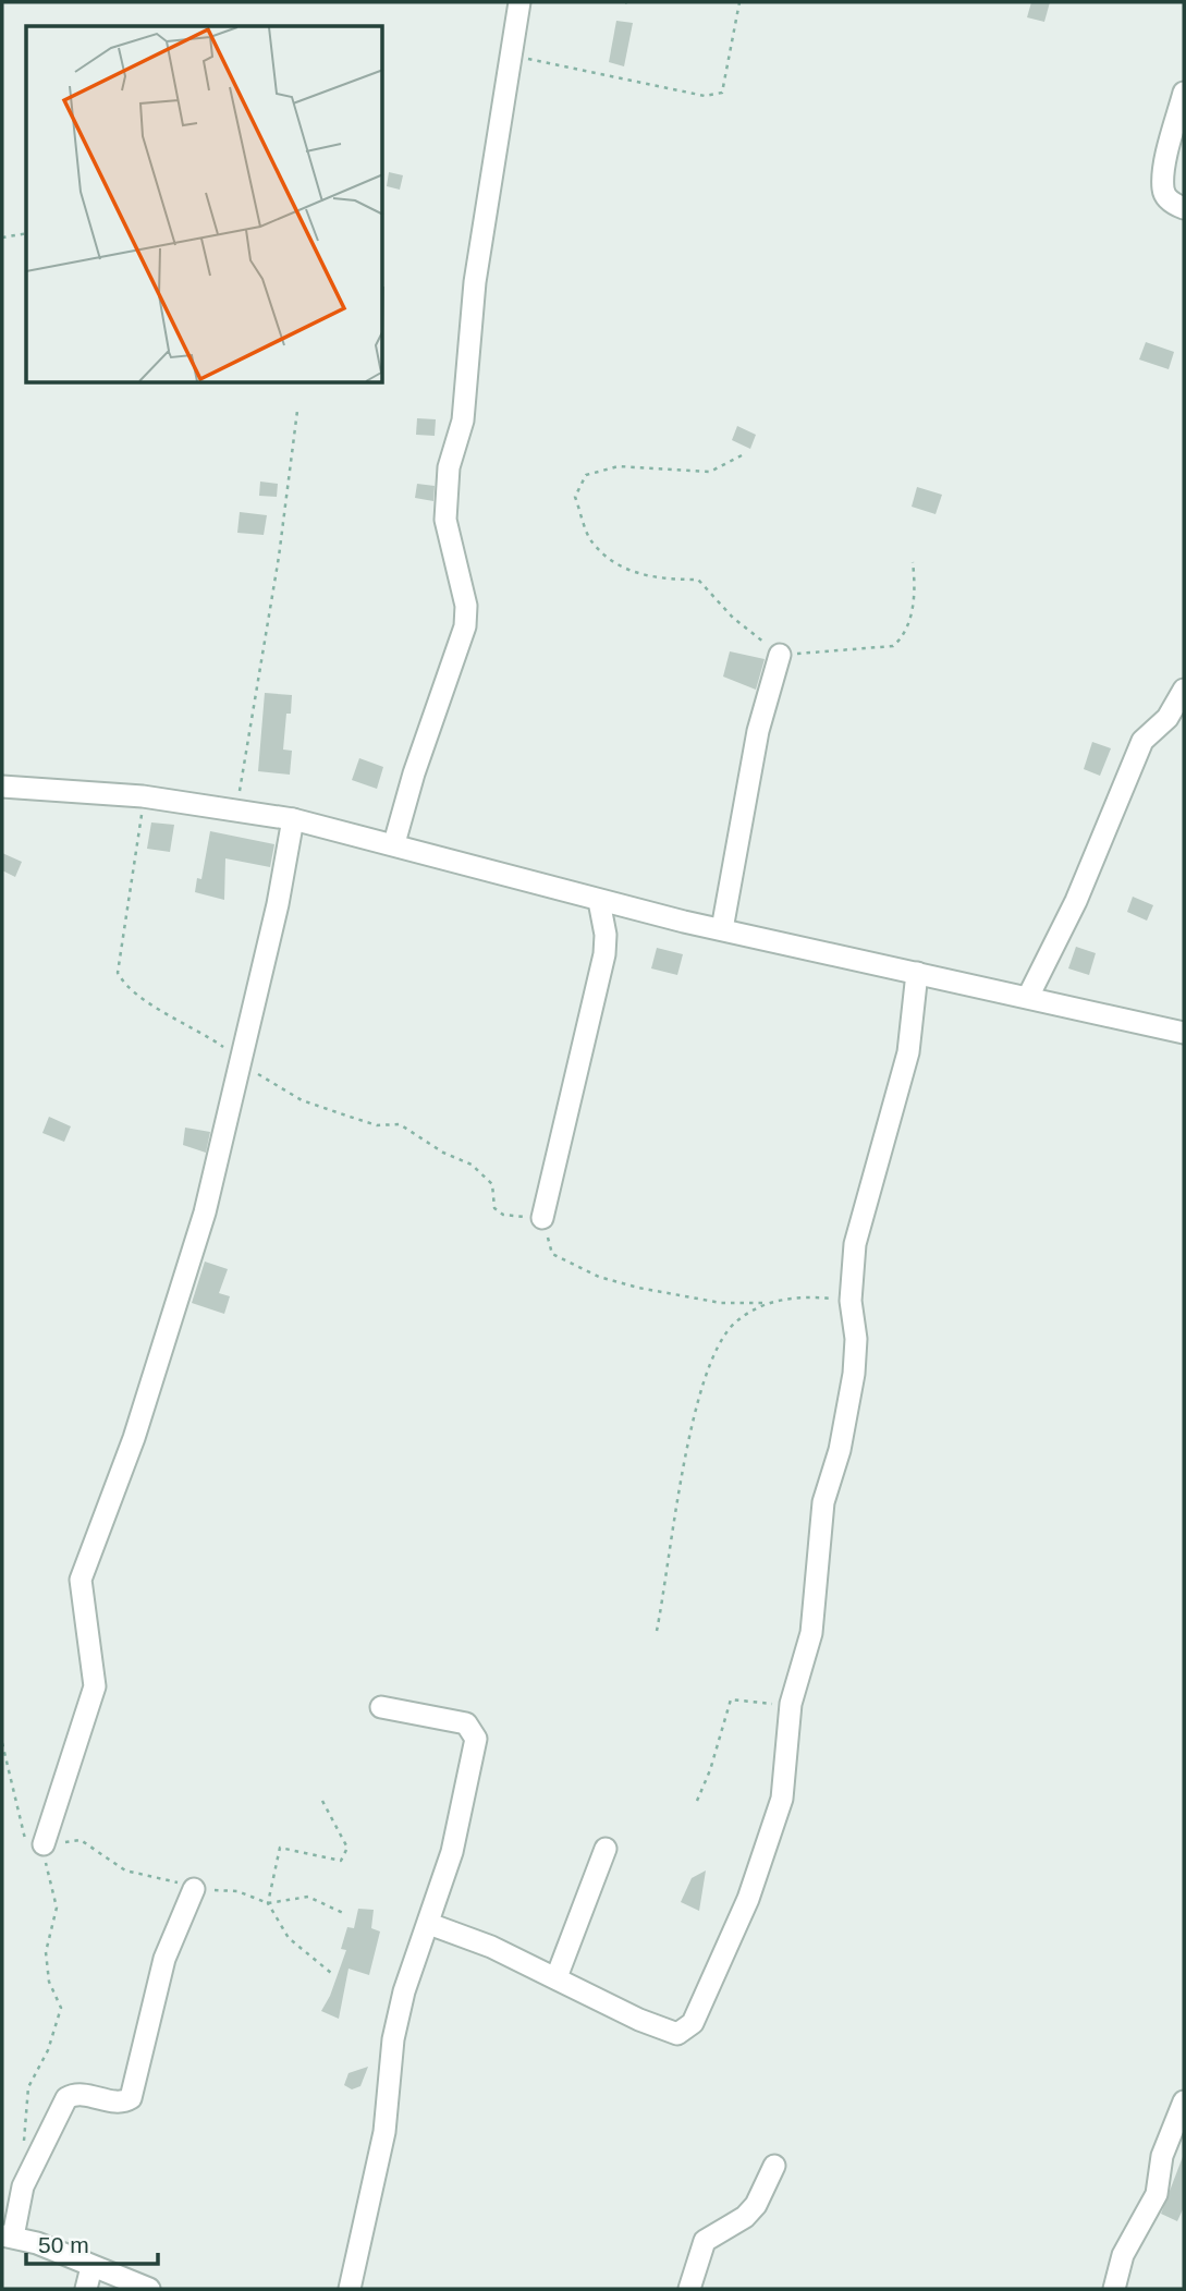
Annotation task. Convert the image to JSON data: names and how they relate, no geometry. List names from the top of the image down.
{
  "scale_bar": "50 m"
}
